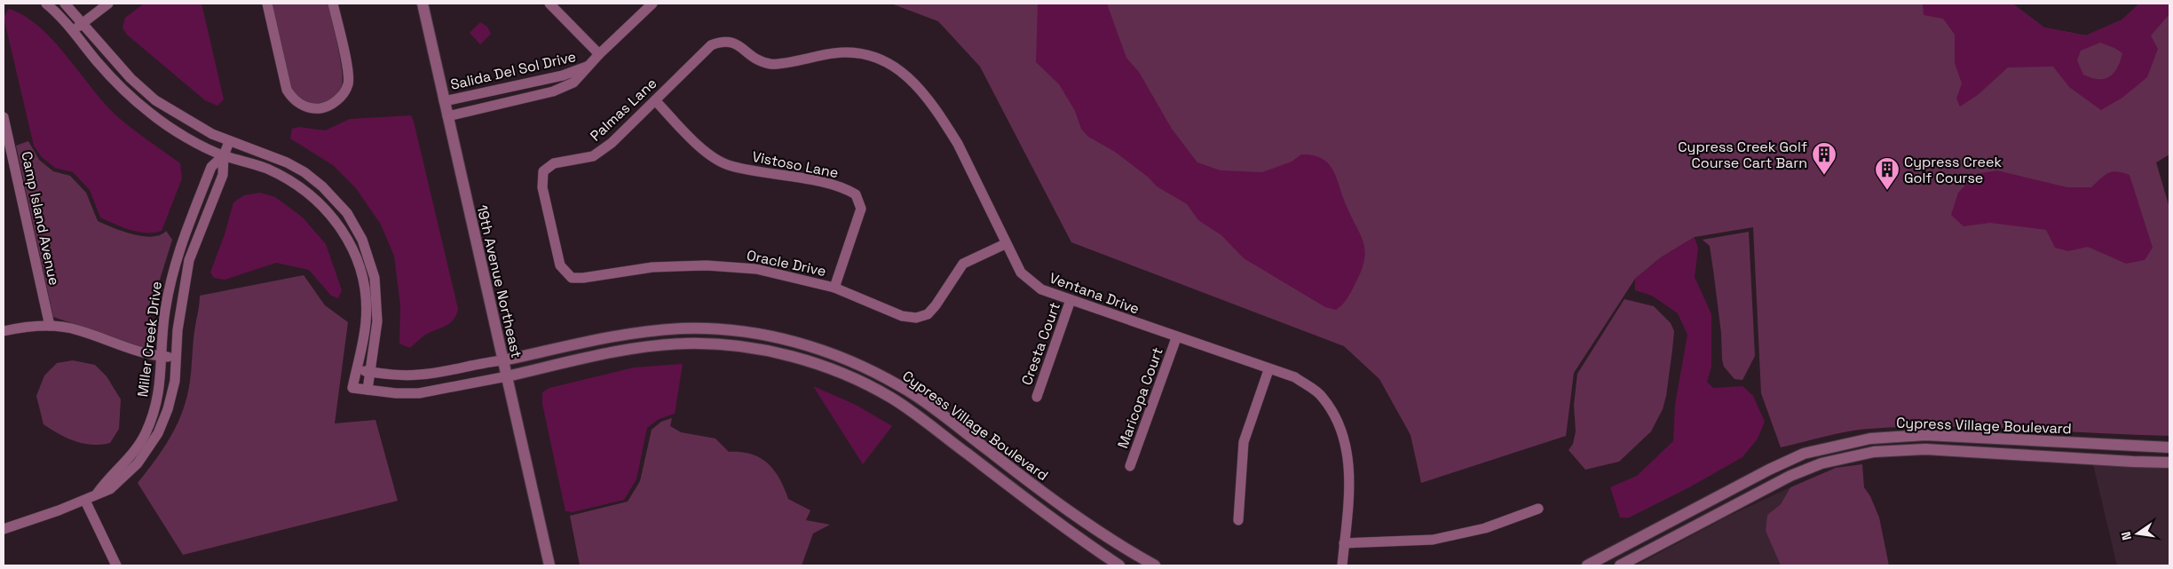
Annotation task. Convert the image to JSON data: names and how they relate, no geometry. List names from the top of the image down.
{
  "streets": {
    "street": [
      "Salida Del Sol Drive",
      "Palmas Lane",
      "Vistoso Lane",
      "Camp Island Avenue",
      "Oracle Drive",
      "19th Avenue Northeast",
      "Ventana Drive",
      "Miller Creek Drive",
      "Cresta Court",
      "Maricopa Court",
      "Cypress Village Boulevard"
    ]
  },
  "crossings": [
    ["Salida Del Sol Drive", "19th Avenue Northeast"],
    ["Palmas Lane", "Vistoso Lane"],
    ["Palmas Lane", "Oracle Drive"],
    ["Palmas Lane", "Ventana Drive"],
    ["Vistoso Lane", "Oracle Drive"],
    ["Oracle Drive", "Ventana Drive"],
    ["19th Avenue Northeast", "Cypress Village Boulevard"],
    ["Ventana Drive", "Cresta Court"],
    ["Ventana Drive", "Maricopa Court"]
  ],
  "places": {
    "building": ["Cypress Creek Golf Course Cart Barn", "Cypress Creek Golf Course"]
  },
  "north": "left"
}
